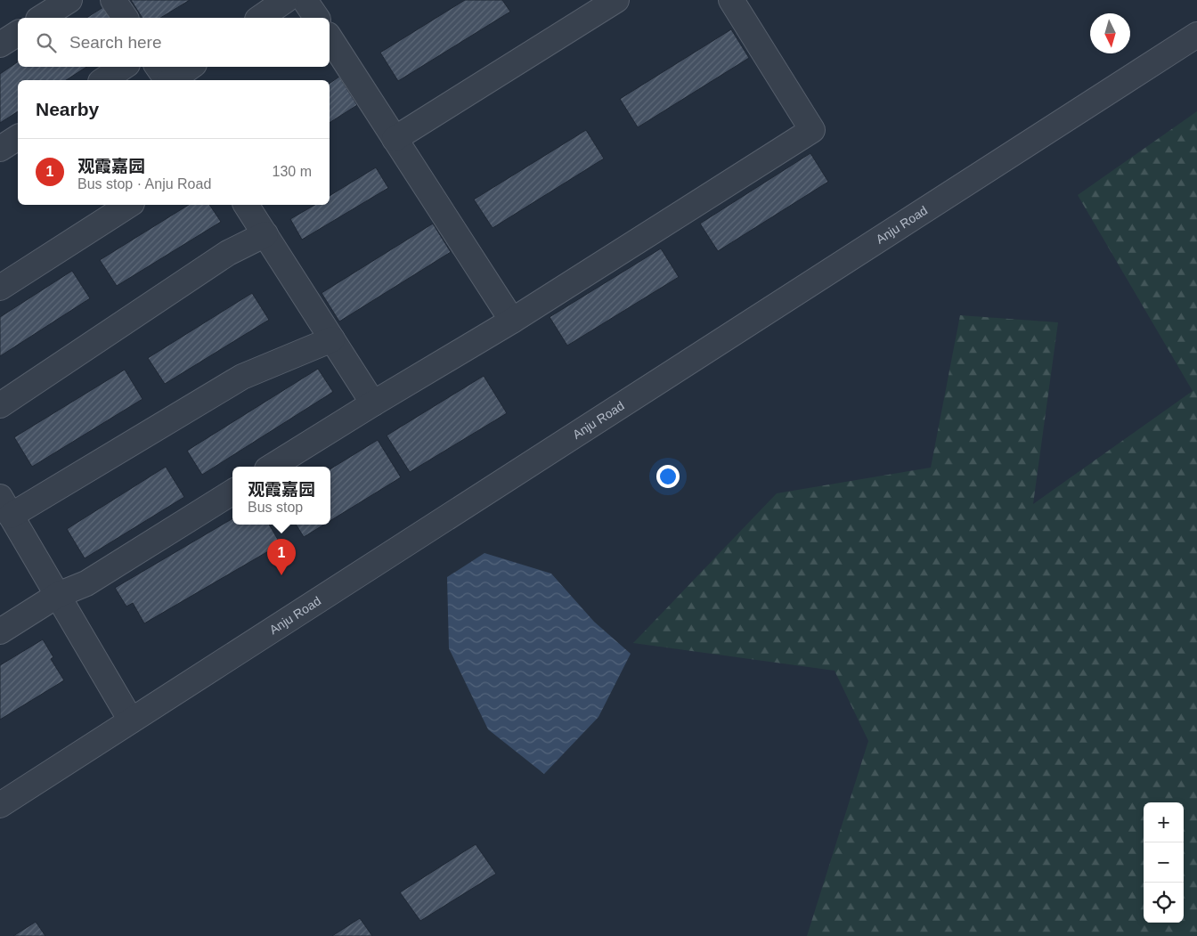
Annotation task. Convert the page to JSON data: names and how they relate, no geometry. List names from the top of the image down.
{
  "streets": {
    "street": ["Anju Road"]
  },
  "north": "bottom",
  "page": {
    "search": "Search here",
    "heading": "Nearby",
    "list": [
      {
        "mark": "1",
        "name": "观霞嘉园",
        "note": "Bus stop · Anju Road",
        "value": "130 m"
      }
    ],
    "popup": ["观霞嘉园", "Bus stop"],
    "pins": "1",
    "map_buttons": ["+", "−"]
  }
}
